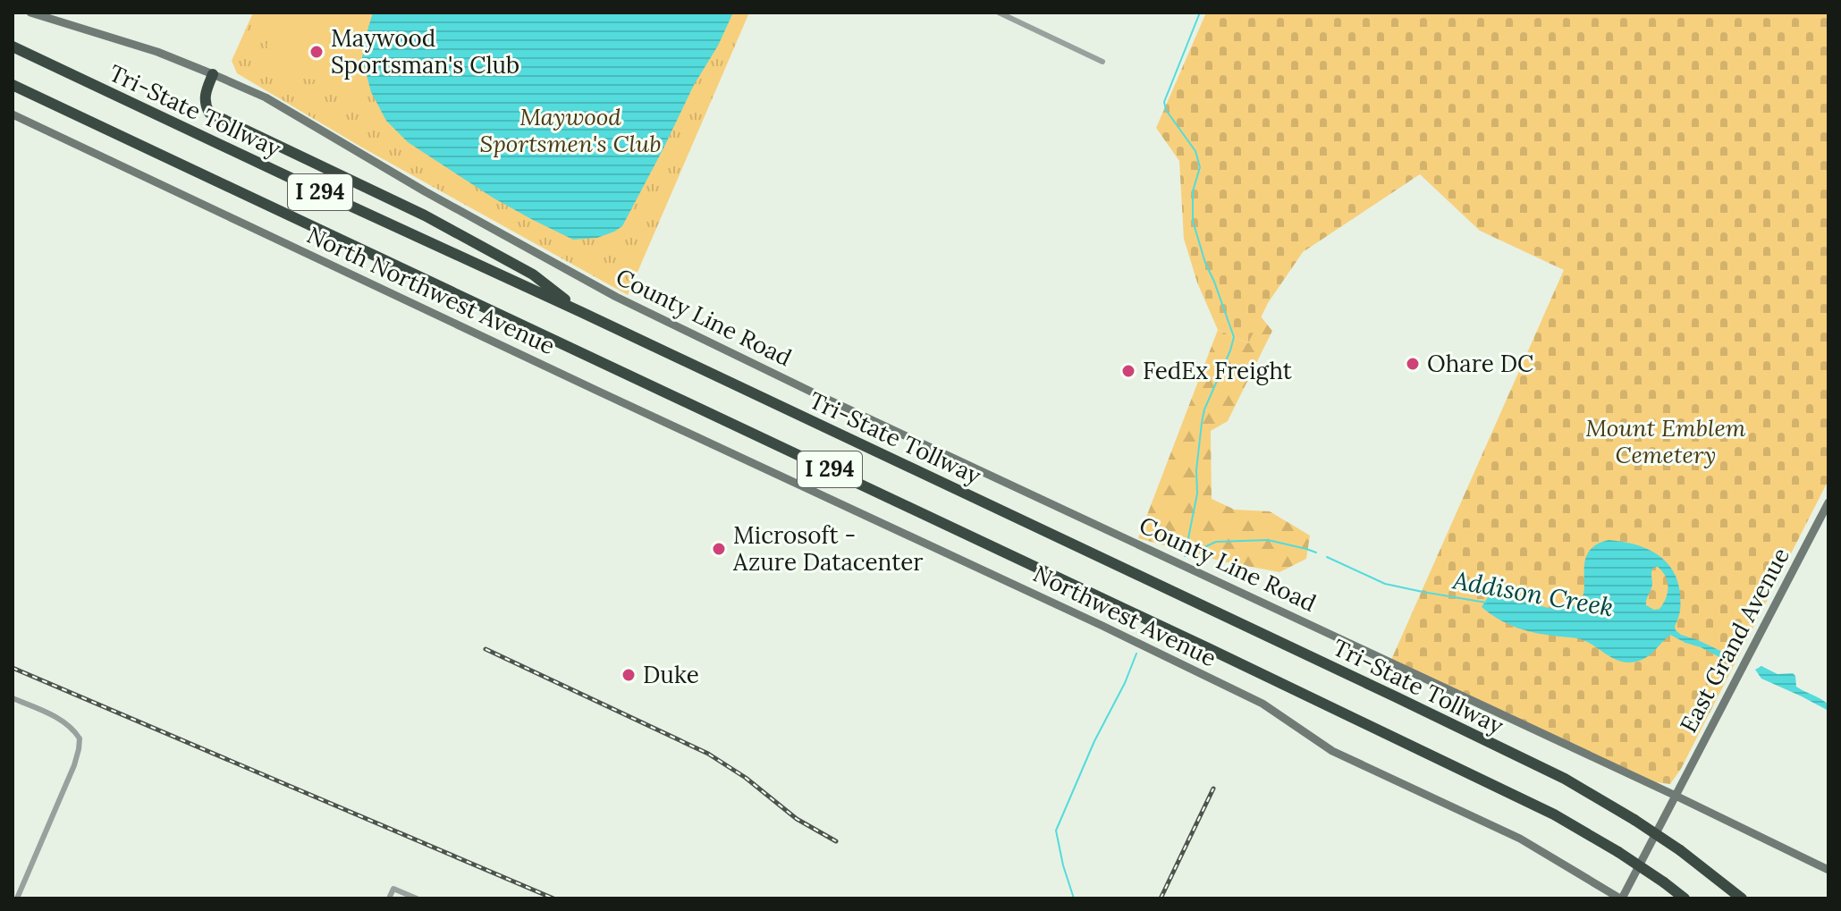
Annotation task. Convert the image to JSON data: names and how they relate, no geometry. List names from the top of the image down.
{
  "streets": {
    "highway": ["Tri-State Tollway", "I 294"],
    "street": [
      "North Northwest Avenue",
      "County Line Road",
      "Northwest Avenue",
      "East Grand Avenue"
    ]
  },
  "crossings": [
    ["North Northwest Avenue", "Northwest Avenue"],
    ["County Line Road", "East Grand Avenue"],
    ["Northwest Avenue", "East Grand Avenue"]
  ],
  "water": ["Addison Creek"],
  "parks": ["Maywood Sportsmen's Club", "Mount Emblem Cemetery"],
  "places": [
    "Maywood Sportsman's Club",
    "Ohare DC",
    "FedEx Freight",
    "Microsoft - Azure Datacenter",
    "Duke"
  ]
}
